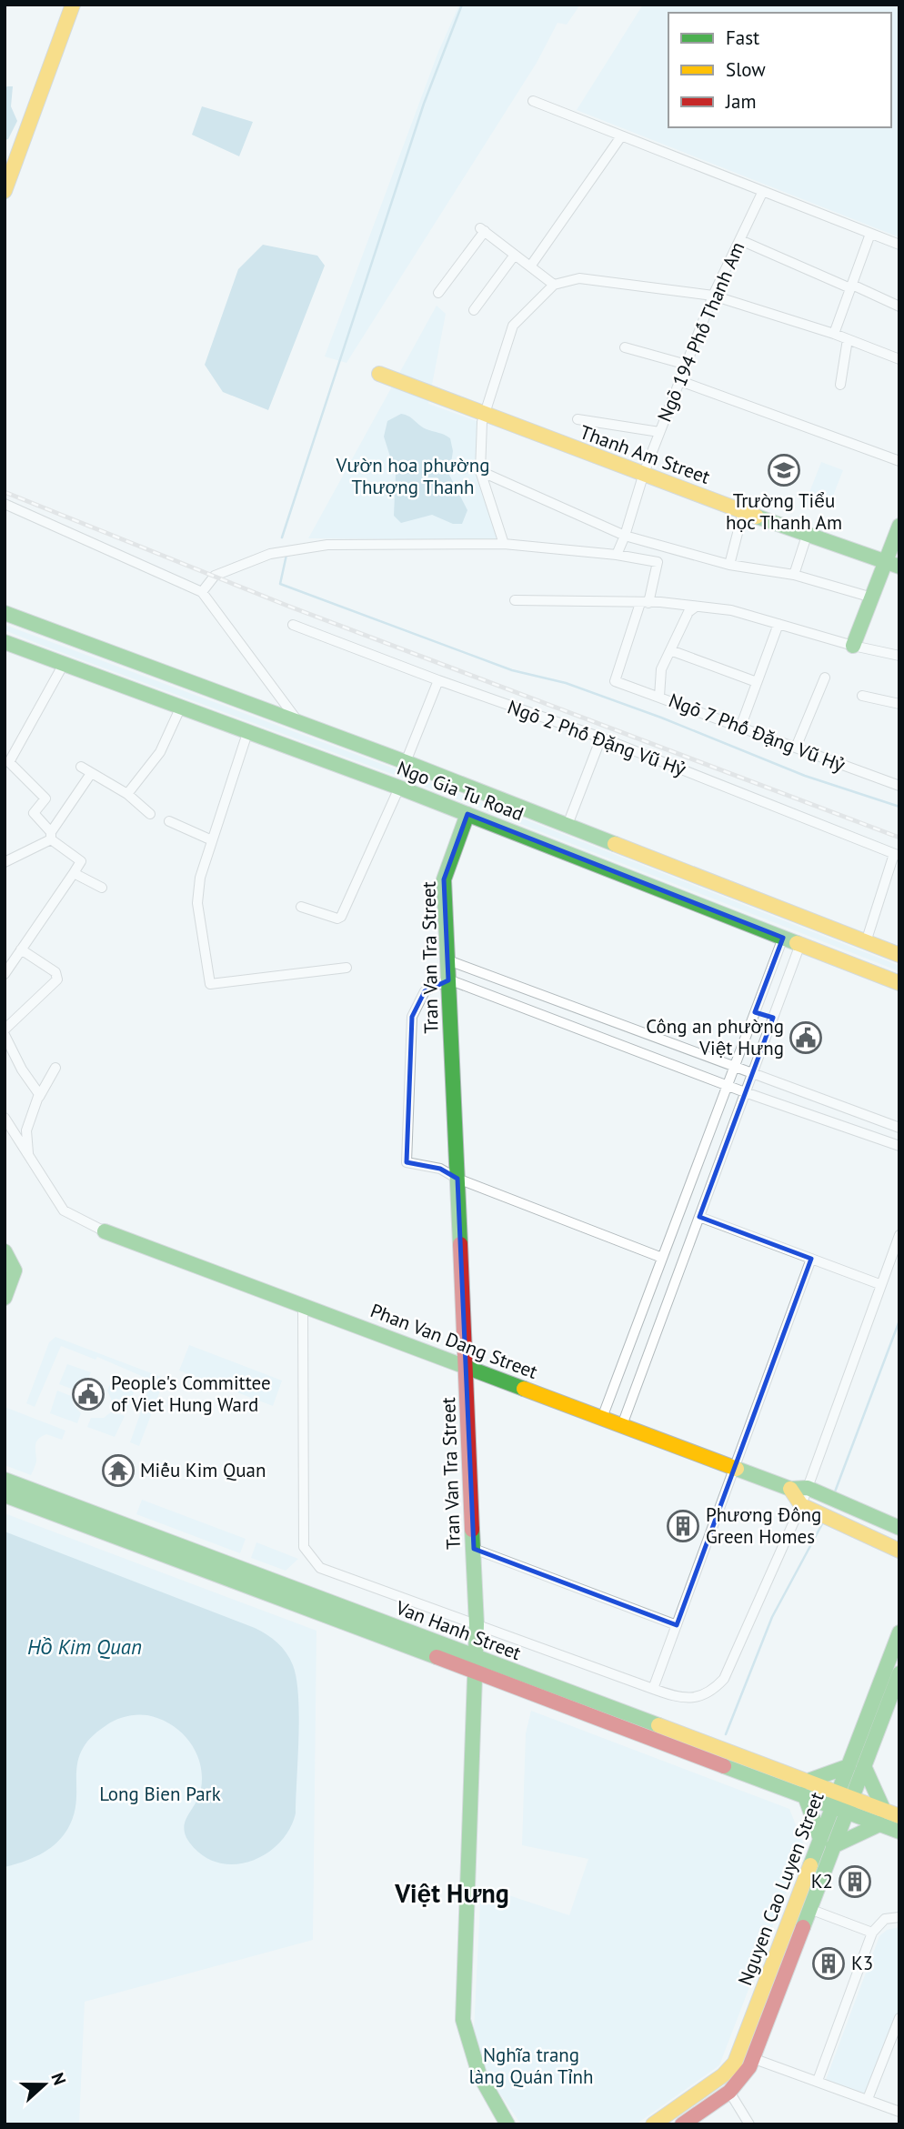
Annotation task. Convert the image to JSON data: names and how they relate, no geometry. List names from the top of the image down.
{
  "streets": {
    "street": [
      "Ngõ 194 Phố Thanh Am",
      "Thanh Am Street",
      "Ngõ 7 Phố Đặng Vũ Hỷ",
      "Ngõ 2 Phố Đặng Vũ Hỷ",
      "Ngo Gia Tu Road",
      "Tran Van Tra Street",
      "Phan Van Dang Street",
      "Van Hanh Street",
      "Nguyen Cao Luyen Street"
    ]
  },
  "crossings": [
    ["Ngõ 194 Phố Thanh Am", "Thanh Am Street"],
    ["Ngo Gia Tu Road", "Tran Van Tra Street"],
    ["Tran Van Tra Street", "Phan Van Dang Street"],
    ["Tran Van Tra Street", "Van Hanh Street"],
    ["Van Hanh Street", "Nguyen Cao Luyen Street"]
  ],
  "districts": ["Việt Hưng"],
  "water": ["Hồ Kim Quan"],
  "parks": ["Vườn hoa phường Thượng Thanh", "Long Bien Park", "Nghĩa trang làng Quán Tỉnh"],
  "places": {
    "school or university": ["Trường Tiểu học Thanh Am"],
    "public building": ["Công an phường Việt Hưng", "People's Committee of Viet Hung Ward"],
    "temple": ["Miếu Kim Quan"],
    "building": ["Phương Đông Green Homes", "K2", "K3"]
  },
  "legend": ["Fast", "Slow", "Jam"],
  "north": "right"
}
